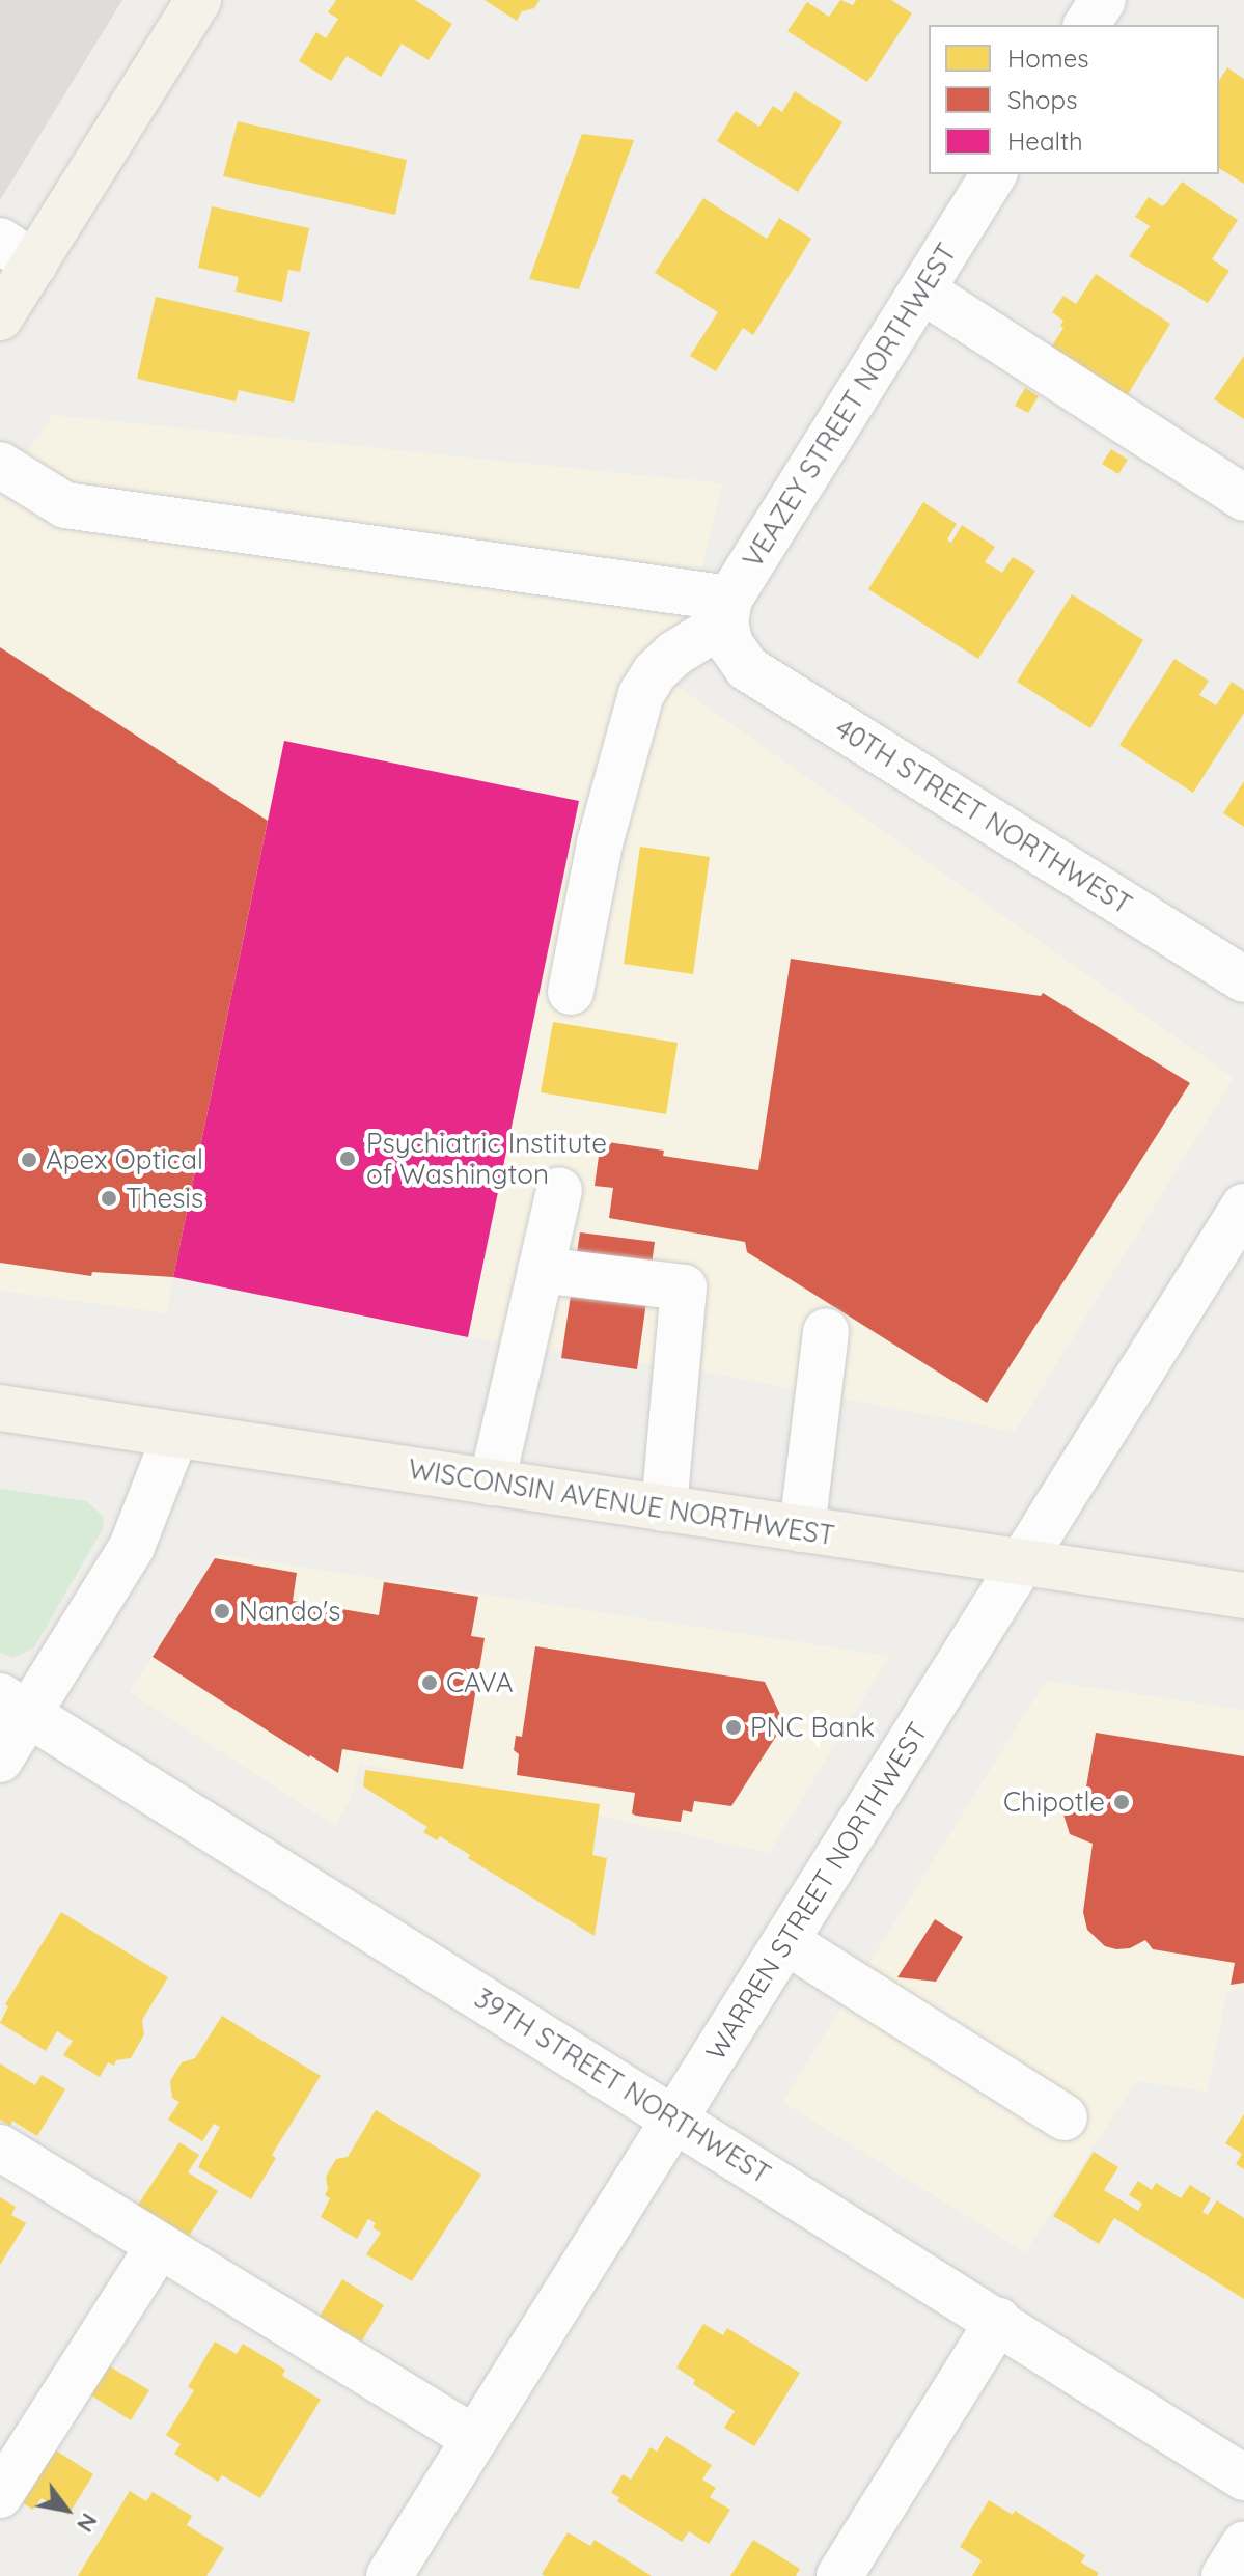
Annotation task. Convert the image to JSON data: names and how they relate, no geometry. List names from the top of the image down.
{
  "streets": {
    "main road": ["WISCONSIN AVENUE NORTHWEST"],
    "street": [
      "VEAZEY STREET NORTHWEST",
      "40TH STREET NORTHWEST",
      "WARREN STREET NORTHWEST",
      "39TH STREET NORTHWEST"
    ]
  },
  "crossings": [
    ["VEAZEY STREET NORTHWEST", "40TH STREET NORTHWEST"],
    ["WISCONSIN AVENUE NORTHWEST", "WARREN STREET NORTHWEST"],
    ["WARREN STREET NORTHWEST", "39TH STREET NORTHWEST"]
  ],
  "places": [
    "Psychiatric Institute of Washington",
    "Apex Optical",
    "Thesis",
    "Nando's",
    "CAVA",
    "PNC Bank",
    "Chipotle"
  ],
  "legend": ["Homes", "Shops", "Health"],
  "north": "bottom right"
}
